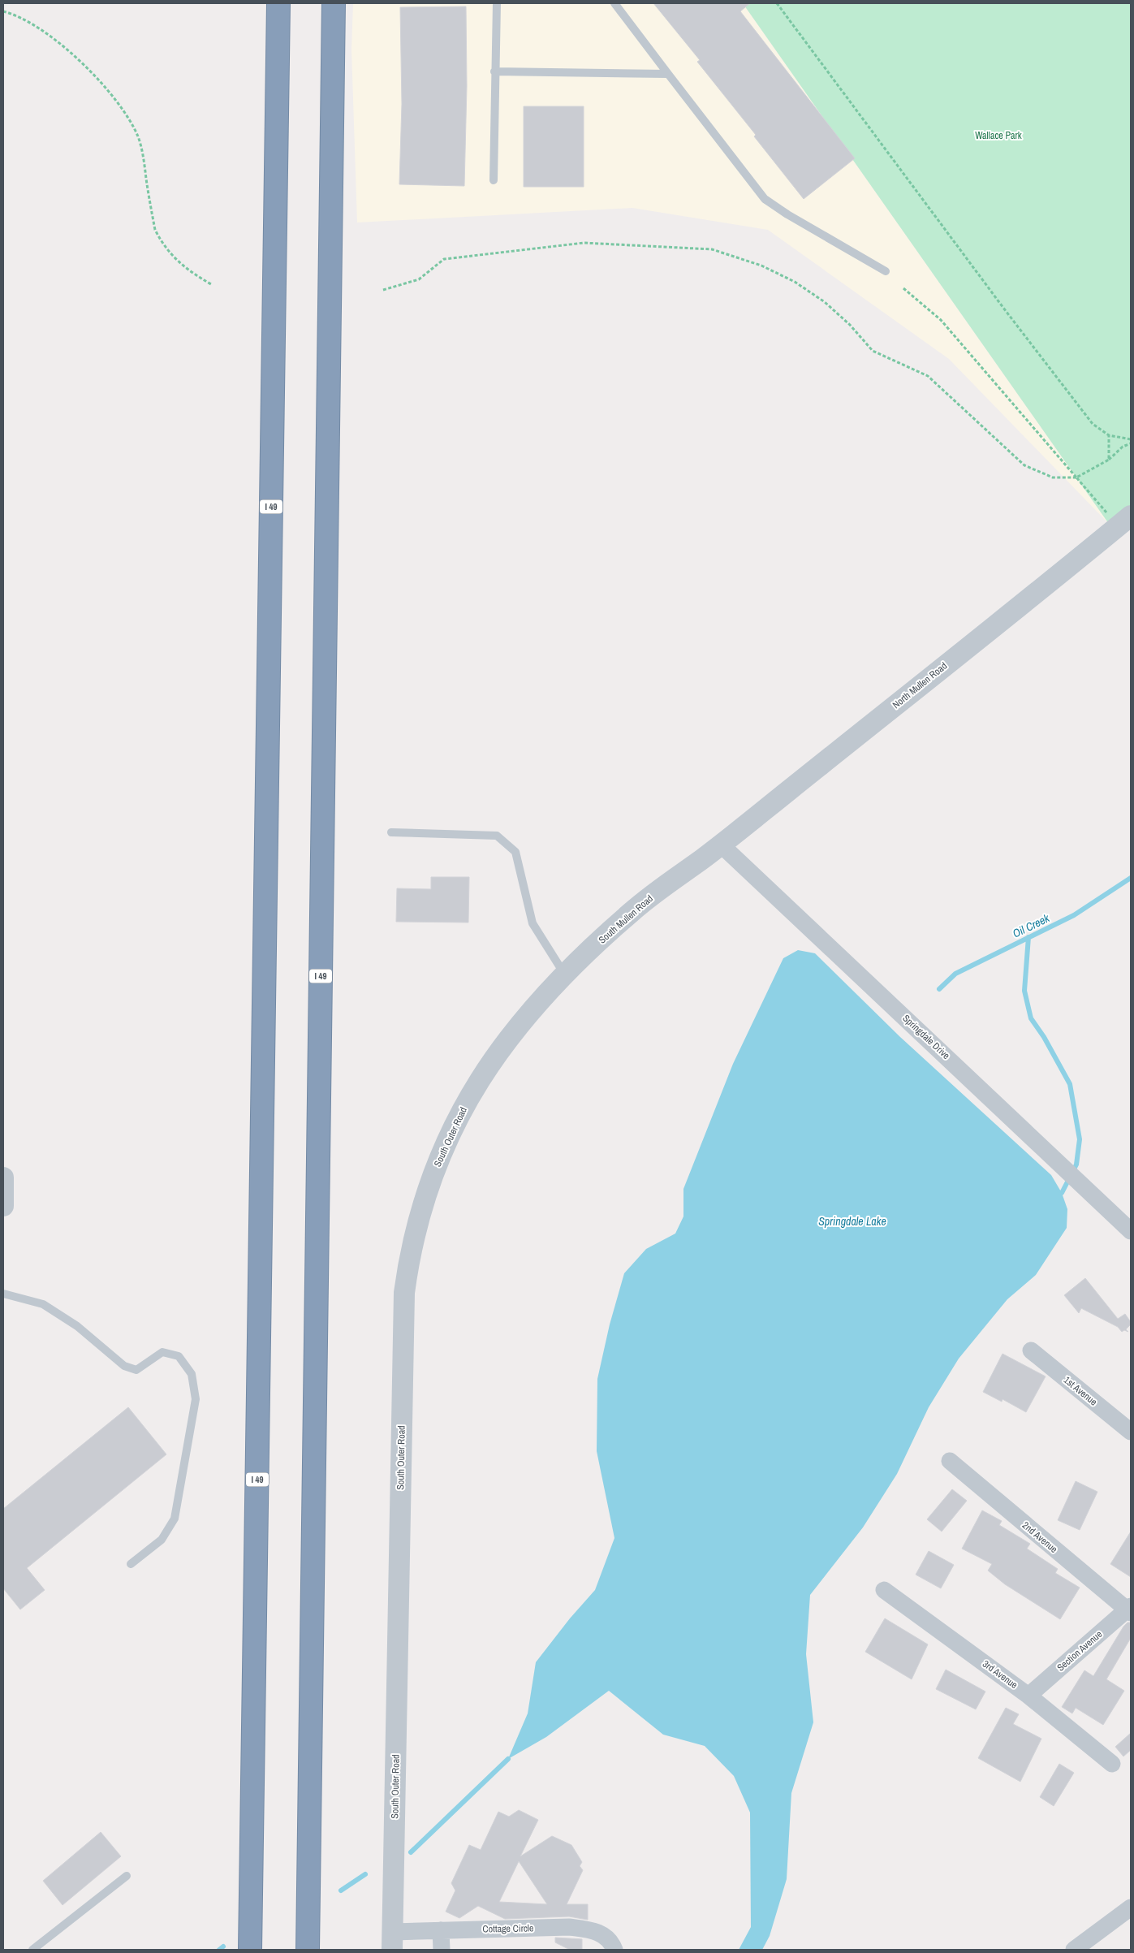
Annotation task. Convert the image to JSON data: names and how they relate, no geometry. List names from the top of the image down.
{
  "streets": {
    "highway": ["I 49"],
    "street": [
      "North Mullen Road",
      "South Mullen Road",
      "Springdale Drive",
      "South Outer Road",
      "1st Avenue",
      "2nd Avenue",
      "Section Avenue",
      "3rd Avenue",
      "Cottage Circle"
    ]
  },
  "crossings": [
    ["North Mullen Road", "South Mullen Road"],
    ["North Mullen Road", "Springdale Drive"],
    ["South Mullen Road", "Springdale Drive"],
    ["South Mullen Road", "South Outer Road"],
    ["South Outer Road", "Cottage Circle"],
    ["2nd Avenue", "Section Avenue"],
    ["Section Avenue", "3rd Avenue"]
  ],
  "water": ["Oil Creek", "Springdale Lake"],
  "parks": ["Wallace Park"]
}
